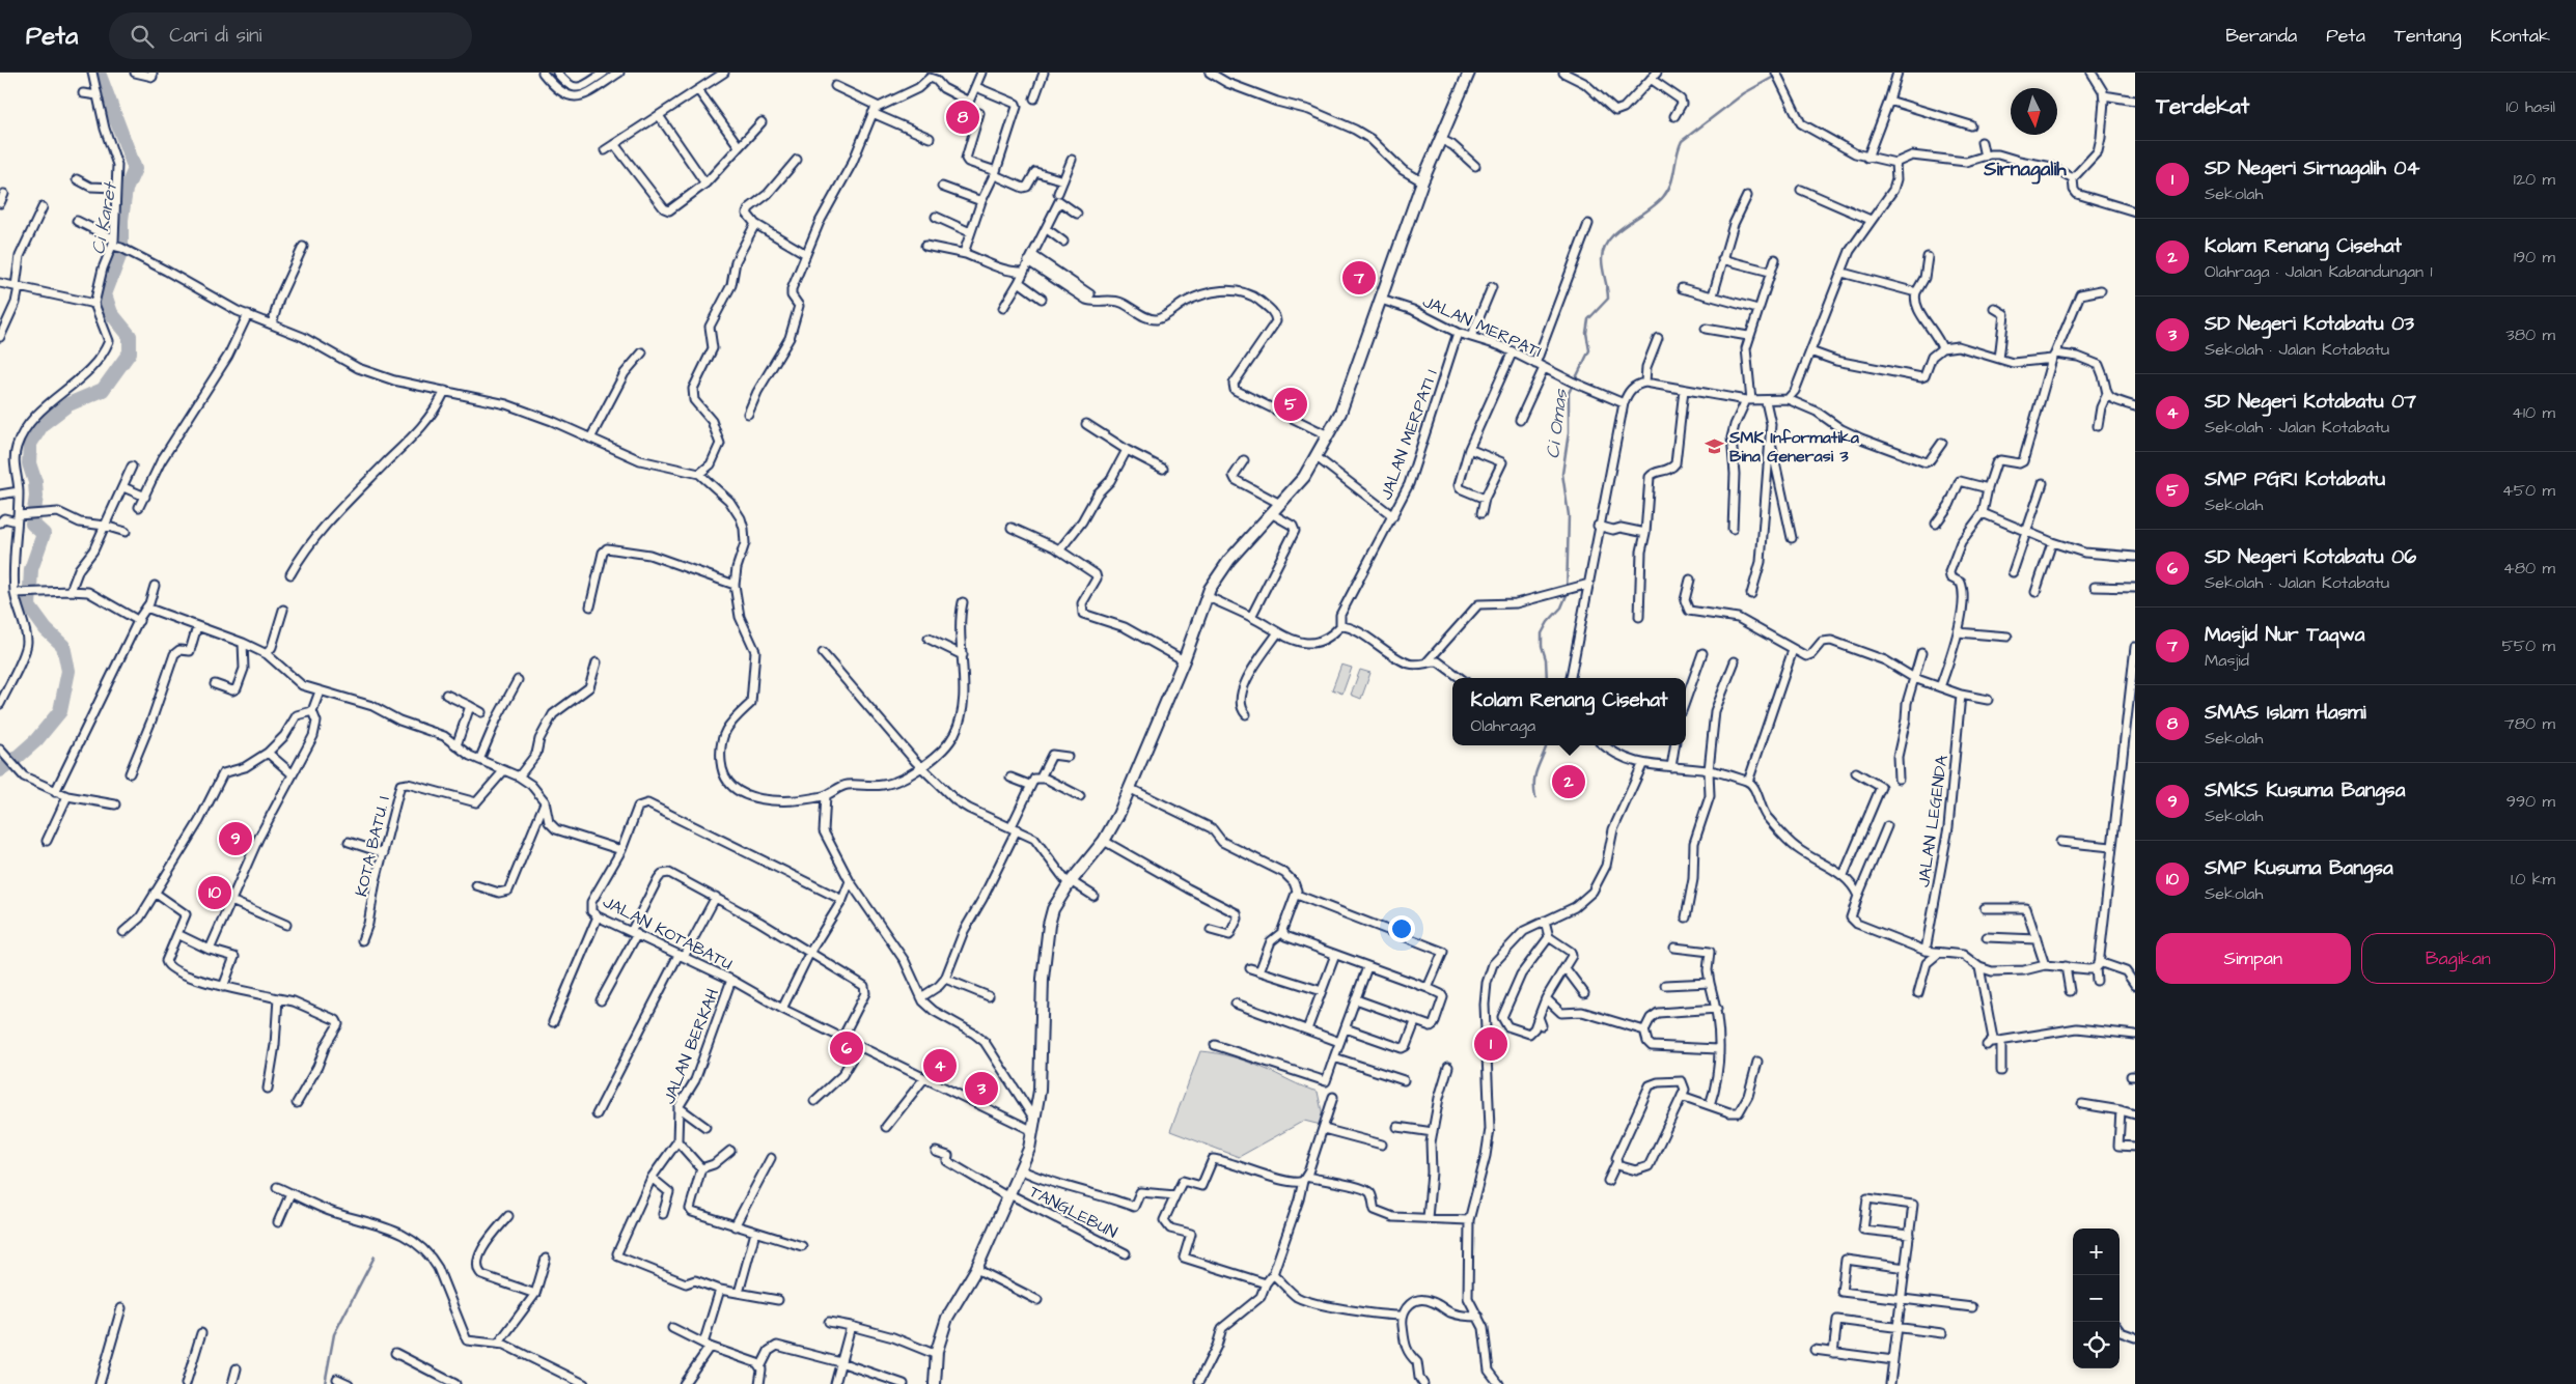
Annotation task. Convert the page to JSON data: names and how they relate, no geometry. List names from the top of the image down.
{
  "streets": {
    "street": [
      "JALAN MERPATI",
      "JALAN MERPATI 1",
      "JALAN LEGENDA",
      "KOTA BATU. I",
      "JALAN KOTABATU",
      "JALAN BERKAH",
      "TANGLEBUN"
    ]
  },
  "crossings": [
    ["JALAN MERPATI", "JALAN MERPATI 1"],
    ["JALAN KOTABATU", "JALAN BERKAH"]
  ],
  "districts": ["Sirnagalih"],
  "water": ["Ci Karet", "Ci Omas"],
  "places": {
    "school or university": ["SMK Informatika Bina Generasi 3"]
  },
  "north": "bottom",
  "page": {
    "header": "Peta",
    "search": "Cari di sini",
    "nav": [
      "Beranda",
      "Peta",
      "Tentang",
      "Kontak"
    ],
    "heading": ["Terdekat", "10 hasil"],
    "pins": [
      "8",
      "7",
      "5",
      "2",
      "9",
      "10",
      "1",
      "6",
      "4",
      "3"
    ],
    "list": [
      {
        "mark": "1",
        "name": "SD Negeri Sirnagalih 04",
        "note": "Sekolah",
        "value": "120 m"
      },
      {
        "mark": "2",
        "name": "Kolam Renang Cisehat",
        "note": "Olahraga · Jalan Kabandungan 1",
        "value": "190 m"
      },
      {
        "mark": "3",
        "name": "SD Negeri Kotabatu 03",
        "note": "Sekolah · Jalan Kotabatu",
        "value": "380 m"
      },
      {
        "mark": "4",
        "name": "SD Negeri Kotabatu 07",
        "note": "Sekolah · Jalan Kotabatu",
        "value": "410 m"
      },
      {
        "mark": "5",
        "name": "SMP PGRI Kotabatu",
        "note": "Sekolah",
        "value": "450 m"
      },
      {
        "mark": "6",
        "name": "SD Negeri Kotabatu 06",
        "note": "Sekolah · Jalan Kotabatu",
        "value": "480 m"
      },
      {
        "mark": "7",
        "name": "Masjid Nur Taqwa",
        "note": "Masjid",
        "value": "550 m"
      },
      {
        "mark": "8",
        "name": "SMAS Islam Hasmi",
        "note": "Sekolah",
        "value": "780 m"
      },
      {
        "mark": "9",
        "name": "SMKS Kusuma Bangsa",
        "note": "Sekolah",
        "value": "990 m"
      },
      {
        "mark": "10",
        "name": "SMP Kusuma Bangsa",
        "note": "Sekolah",
        "value": "1.0 km"
      }
    ],
    "popup": ["Kolam Renang Cisehat", "Olahraga"],
    "buttons": ["Simpan", "Bagikan"],
    "map_buttons": ["+", "−"]
  }
}
